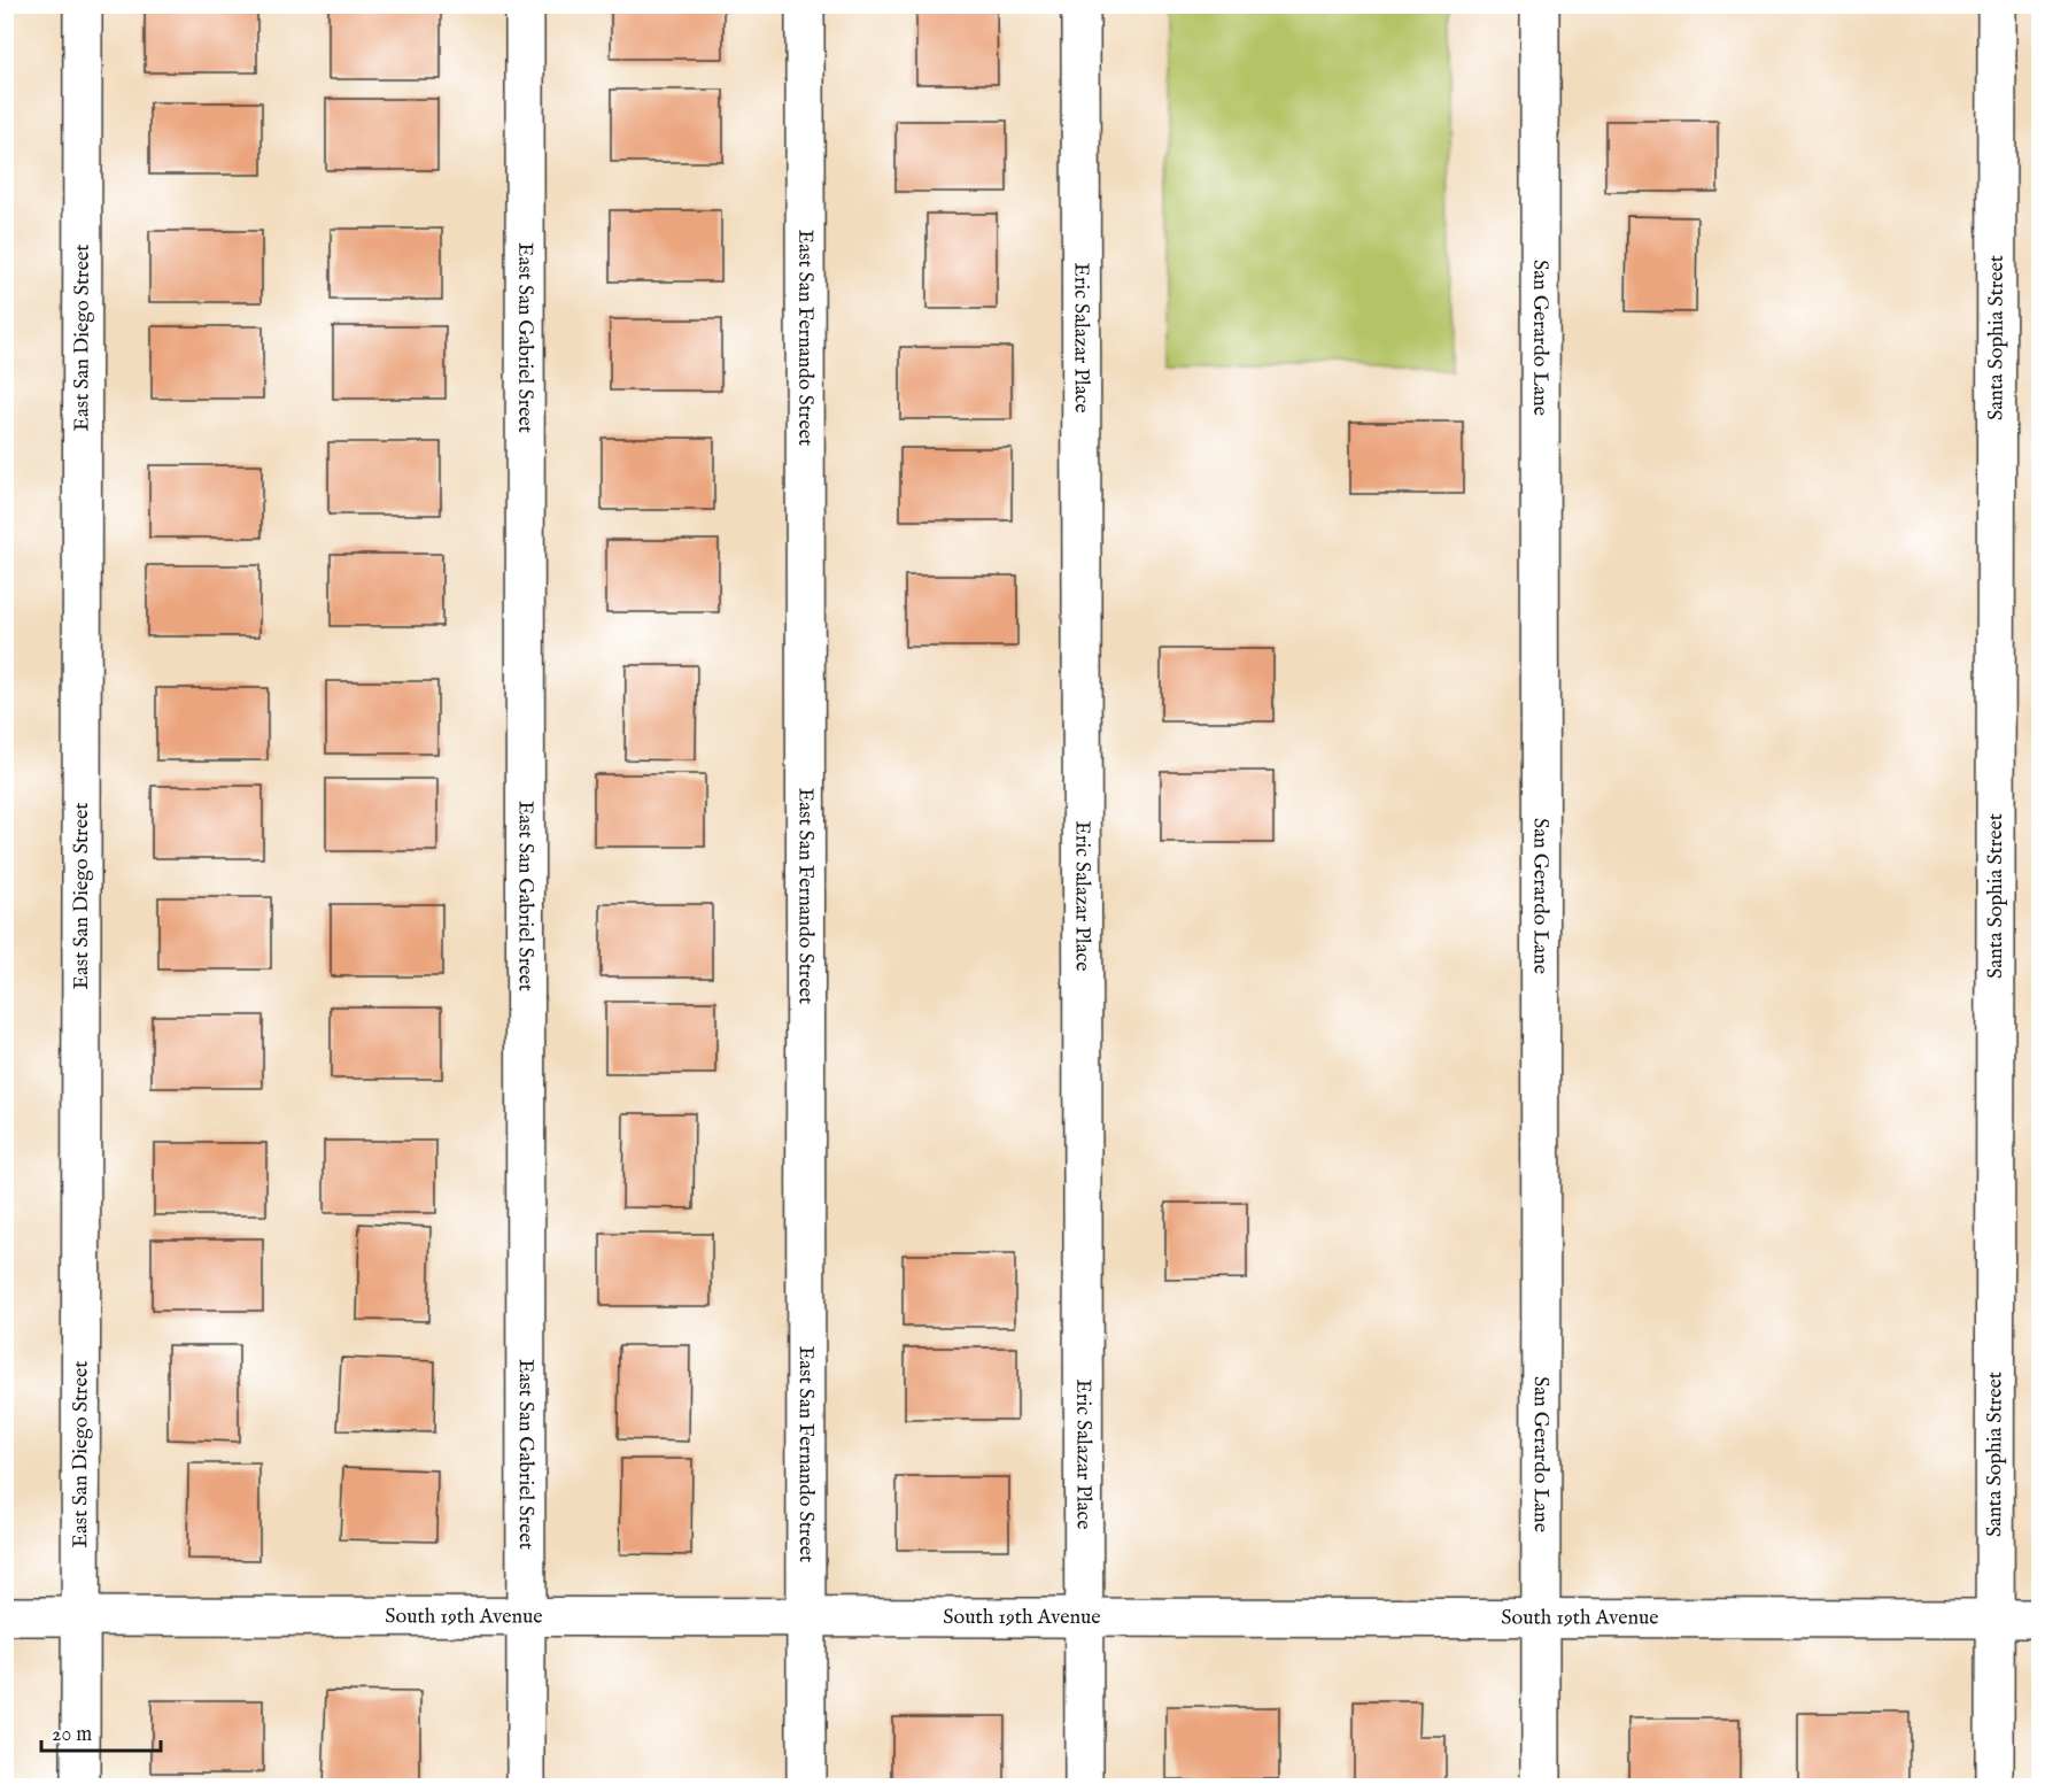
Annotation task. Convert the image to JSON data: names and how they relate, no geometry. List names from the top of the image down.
{
  "streets": {
    "street": [
      "East San Diego Street",
      "East San Gabriel Sreet",
      "East San Fernando Street",
      "Eric Salazar Place",
      "San Gerardo Lane",
      "Santa Sophia Street",
      "South 19th Avenue"
    ]
  },
  "crossings": [
    ["East San Diego Street", "South 19th Avenue"],
    ["East San Gabriel Sreet", "South 19th Avenue"],
    ["East San Fernando Street", "South 19th Avenue"],
    ["Eric Salazar Place", "South 19th Avenue"],
    ["San Gerardo Lane", "South 19th Avenue"],
    ["Santa Sophia Street", "South 19th Avenue"]
  ],
  "scale_bar": "20 m"
}
